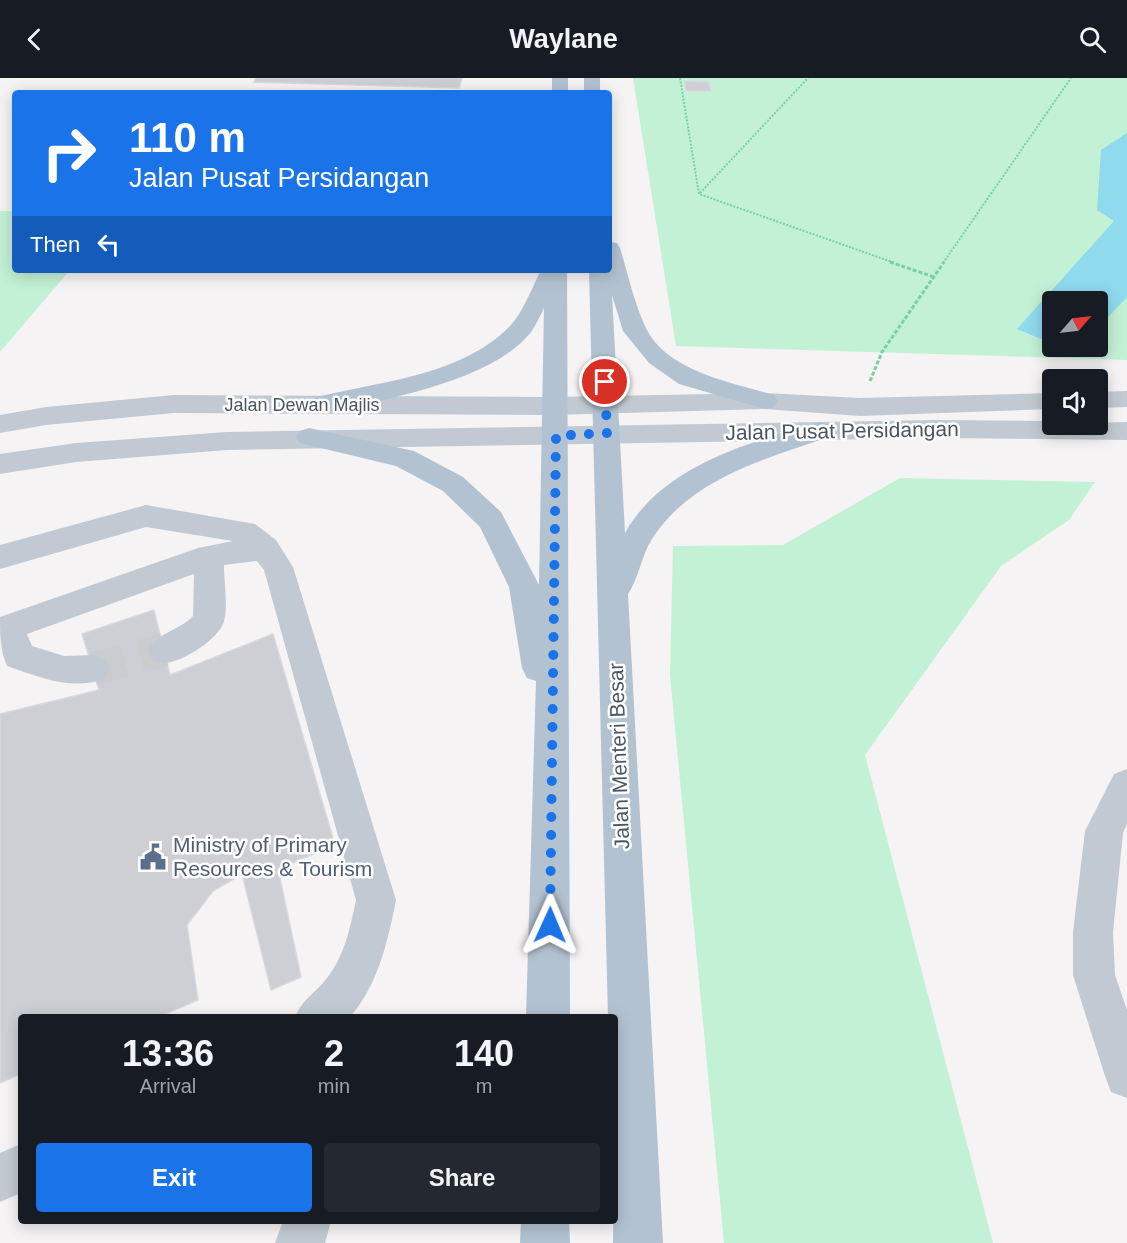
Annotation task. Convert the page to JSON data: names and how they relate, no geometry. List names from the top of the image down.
{
  "streets": {
    "main road": ["Jalan Menteri Besar"],
    "street": ["Jalan Dewan Majlis", "Jalan Pusat Persidangan"]
  },
  "crossings": [
    ["Jalan Dewan Majlis", "Jalan Pusat Persidangan"],
    ["Jalan Pusat Persidangan", "Jalan Menteri Besar"]
  ],
  "places": {
    "public building": ["Ministry of Primary Resources & Tourism"]
  },
  "north": "top right",
  "page": {
    "header": "Waylane",
    "turn": ["110 m", "Jalan Pusat Persidangan"],
    "then": "Then",
    "eta": [
      "13:36",
      "Arrival",
      "2",
      "min",
      "140",
      "m"
    ],
    "buttons": ["Exit", "Share"]
  }
}
